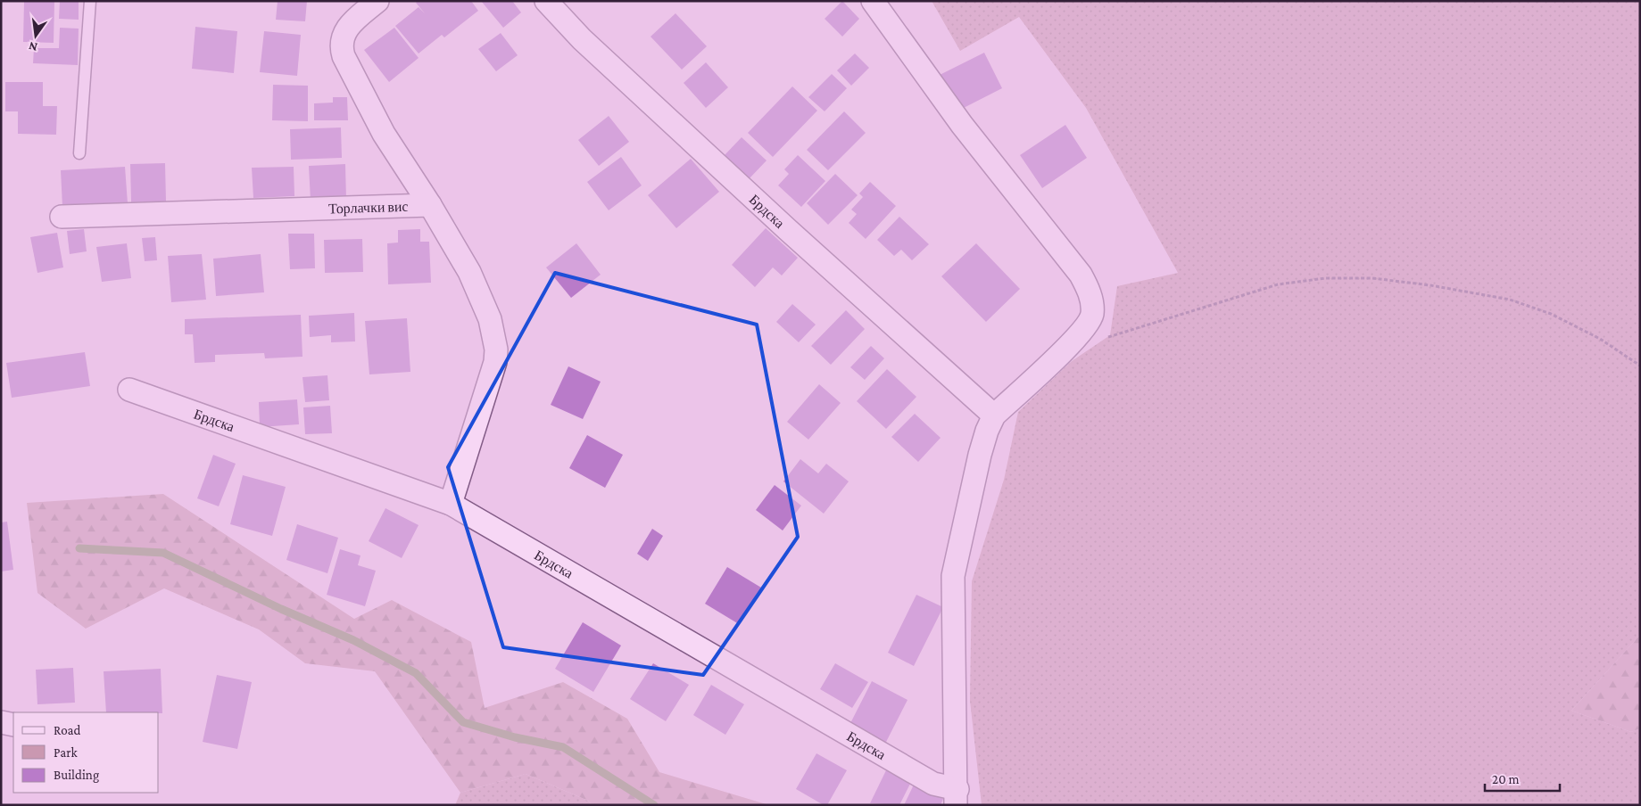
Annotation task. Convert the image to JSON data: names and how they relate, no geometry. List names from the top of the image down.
{
  "streets": {
    "street": ["Торлачки вис", "Брдска"]
  },
  "legend": ["Road", "Park", "Building"],
  "scale_bar": "20 m",
  "north": "bottom"
}
